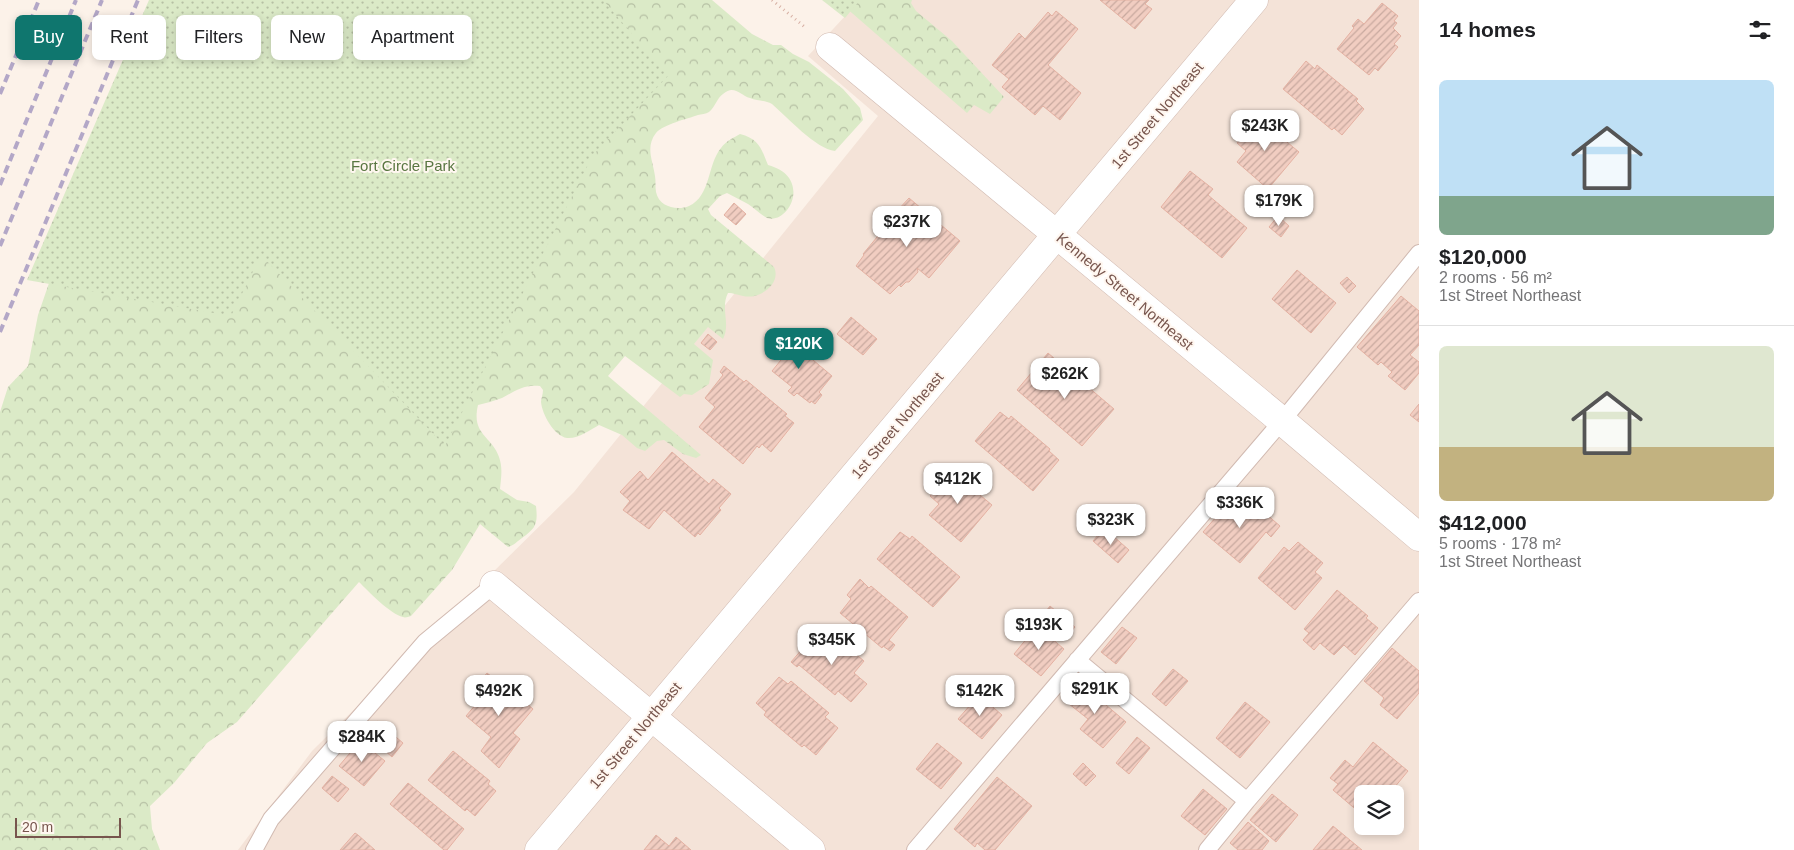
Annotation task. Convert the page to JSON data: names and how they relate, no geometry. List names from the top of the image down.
{
  "streets": {
    "street": ["1st Street Northeast", "Kennedy Street Northeast"]
  },
  "crossings": [
    ["1st Street Northeast", "Kennedy Street Northeast"]
  ],
  "parks": ["Fort Circle Park"],
  "scale_bar": "20 m",
  "page": {
    "heading": "14 homes",
    "chip": [
      "Buy",
      "Rent",
      "Filters",
      "New",
      "Apartment"
    ],
    "list": [
      {
        "name": "$120,000",
        "note": "2 rooms · 56 m² · 1st Street Northeast"
      },
      {
        "name": "$412,000",
        "note": "5 rooms · 178 m² · 1st Street Northeast"
      }
    ],
    "price": [
      "$243K",
      "$179K",
      "$237K",
      "$120K",
      "$262K",
      "$412K",
      "$336K",
      "$323K",
      "$193K",
      "$345K",
      "$291K",
      "$492K",
      "$142K",
      "$284K"
    ],
    "scale": "20 m"
  }
}
